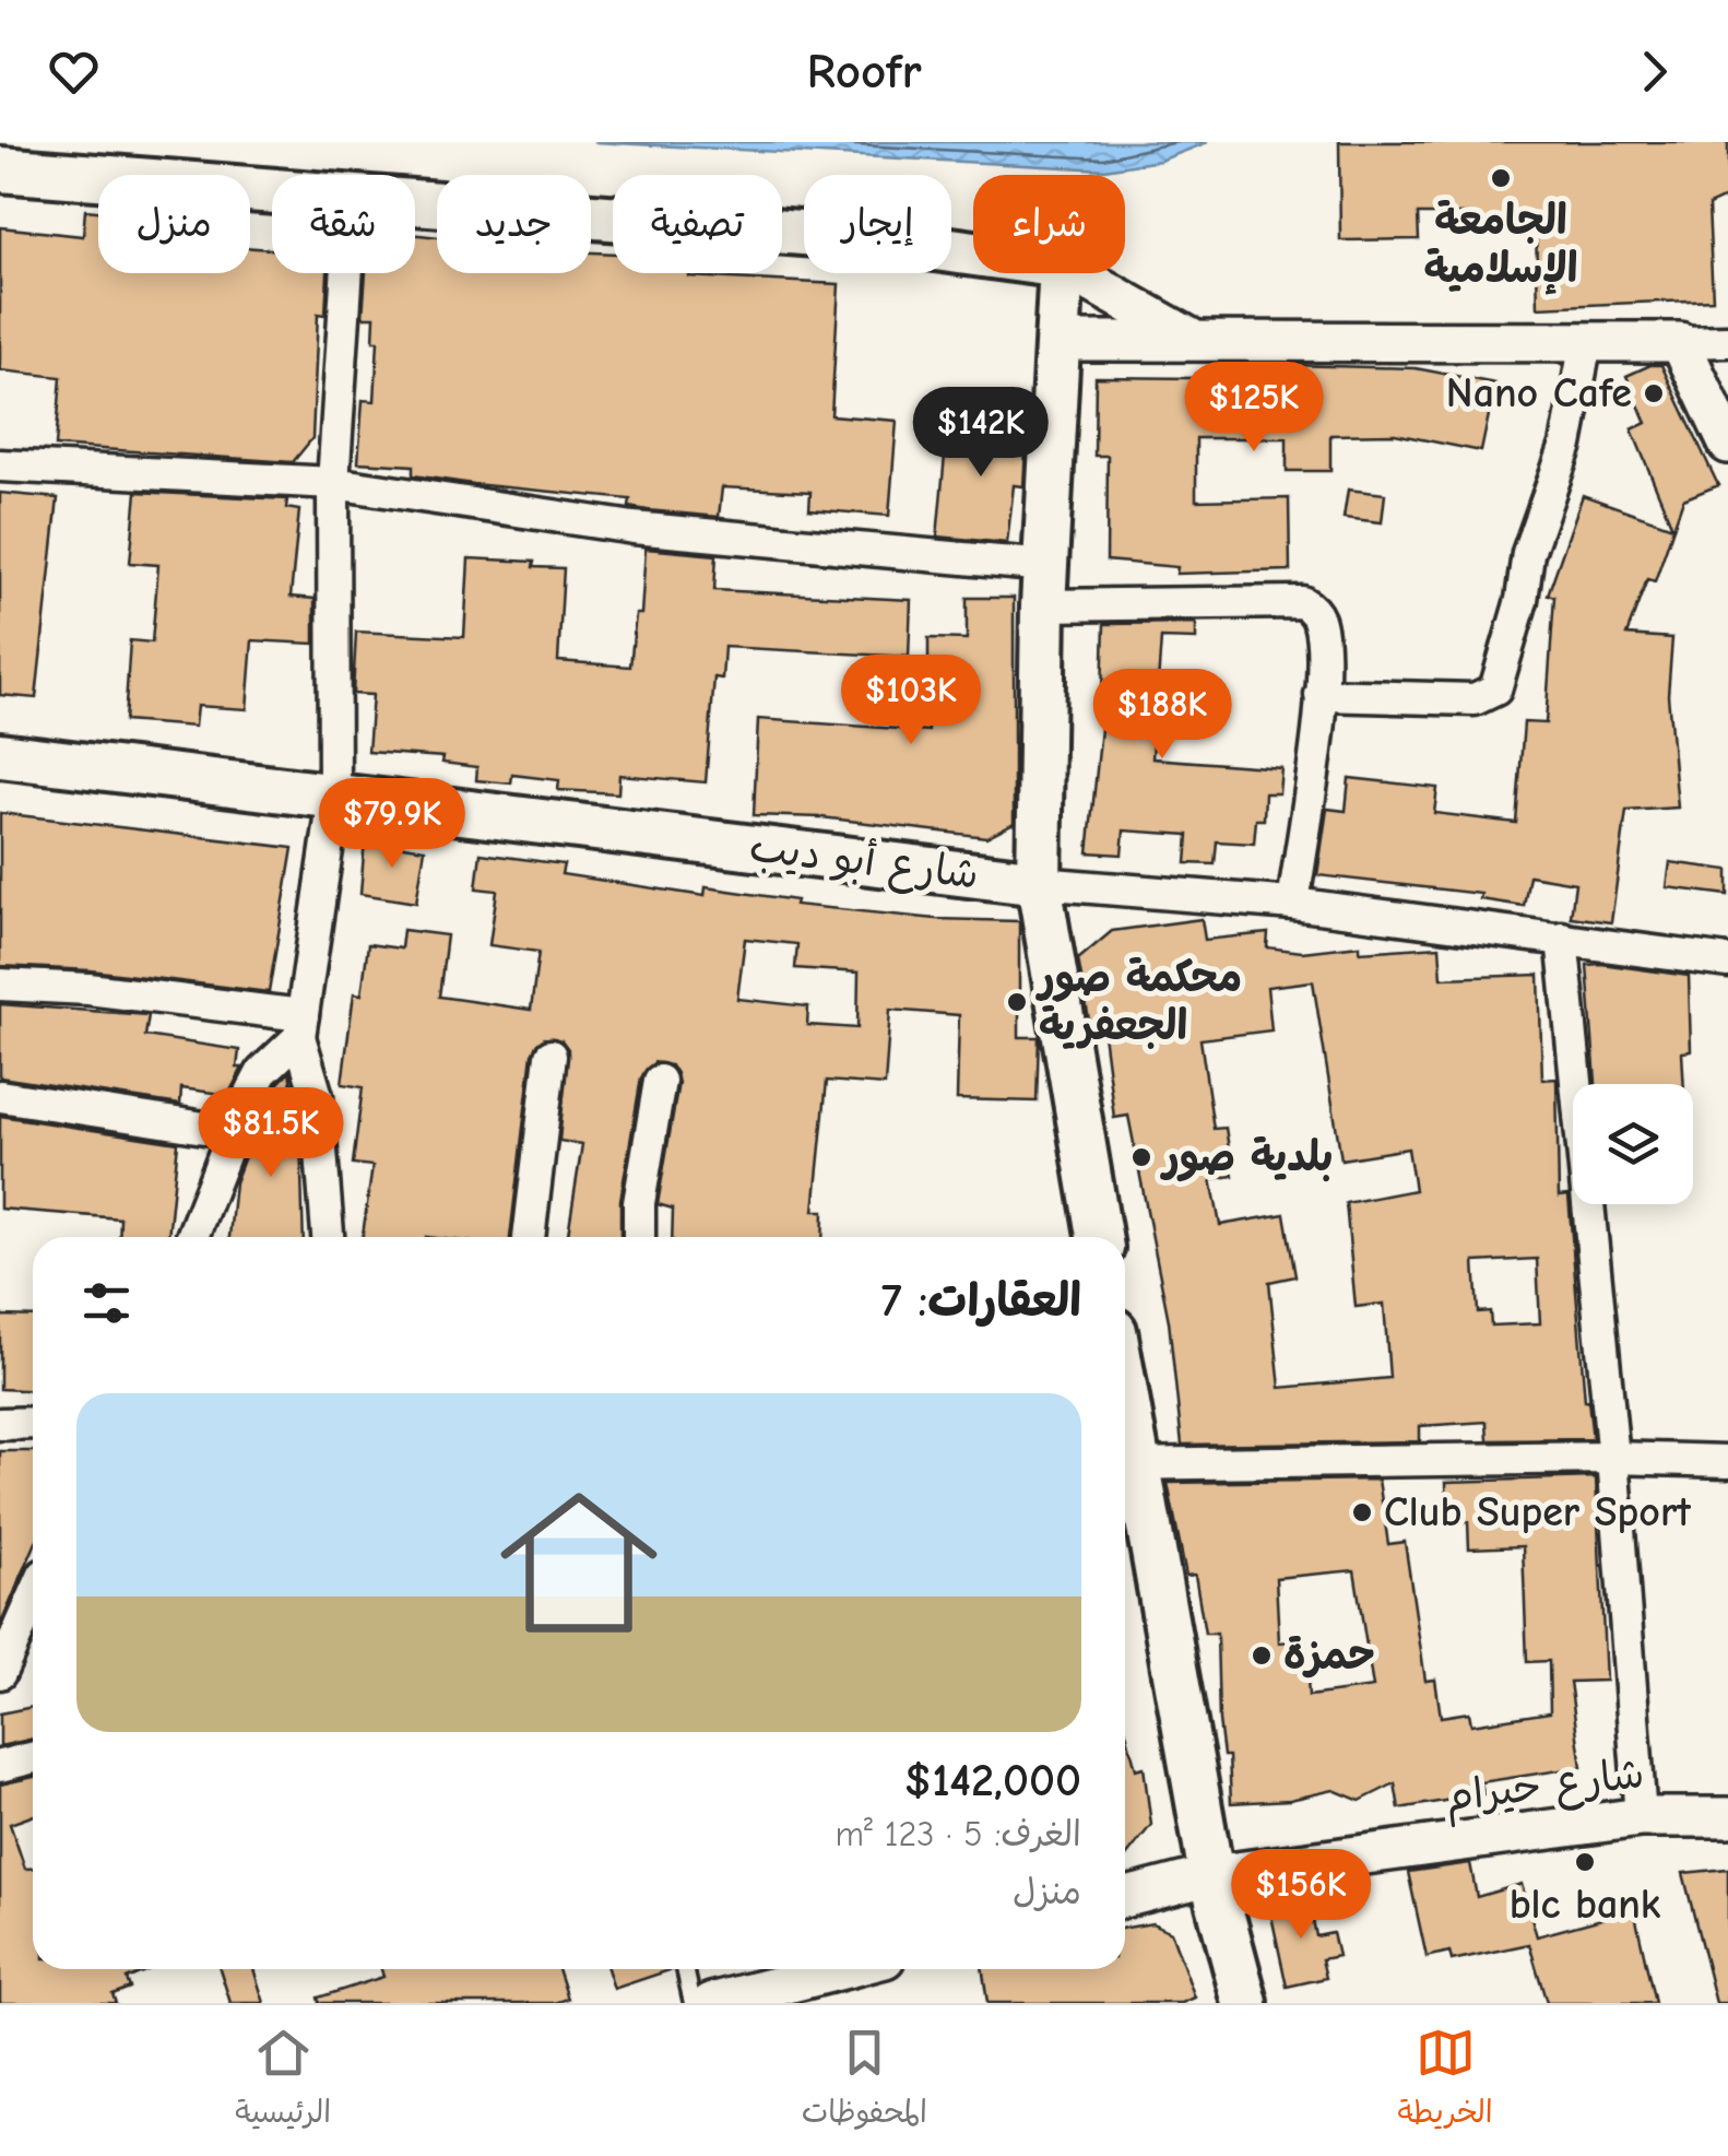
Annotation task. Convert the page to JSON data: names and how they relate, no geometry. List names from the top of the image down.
{
  "streets": {
    "main road": ["شارع أبو ديب"],
    "street": ["شارع حيرام"]
  },
  "places": [
    "الجامعة الإسلامية",
    "Nano Cafe",
    "محكمة صور الجعفرية",
    "بلدية صور",
    "Club Super Sport",
    "حمزة",
    "blc bank"
  ],
  "page": {
    "header": "Roofr",
    "chip": [
      "شراء",
      "إيجار",
      "تصفية",
      "جديد",
      "شقة",
      "منزل"
    ],
    "price": [
      "$125K",
      "$142K",
      "$103K",
      "$188K",
      "$79.9K",
      "$81.5K",
      "$156K"
    ],
    "heading": "العقارات: 7",
    "list": [
      {
        "name": "$142,000",
        "note": "الغرف: 5 · 123 m² · منزل"
      }
    ],
    "tabs": ["الخريطة", "المحفوظات", "الرئيسية"]
  }
}
